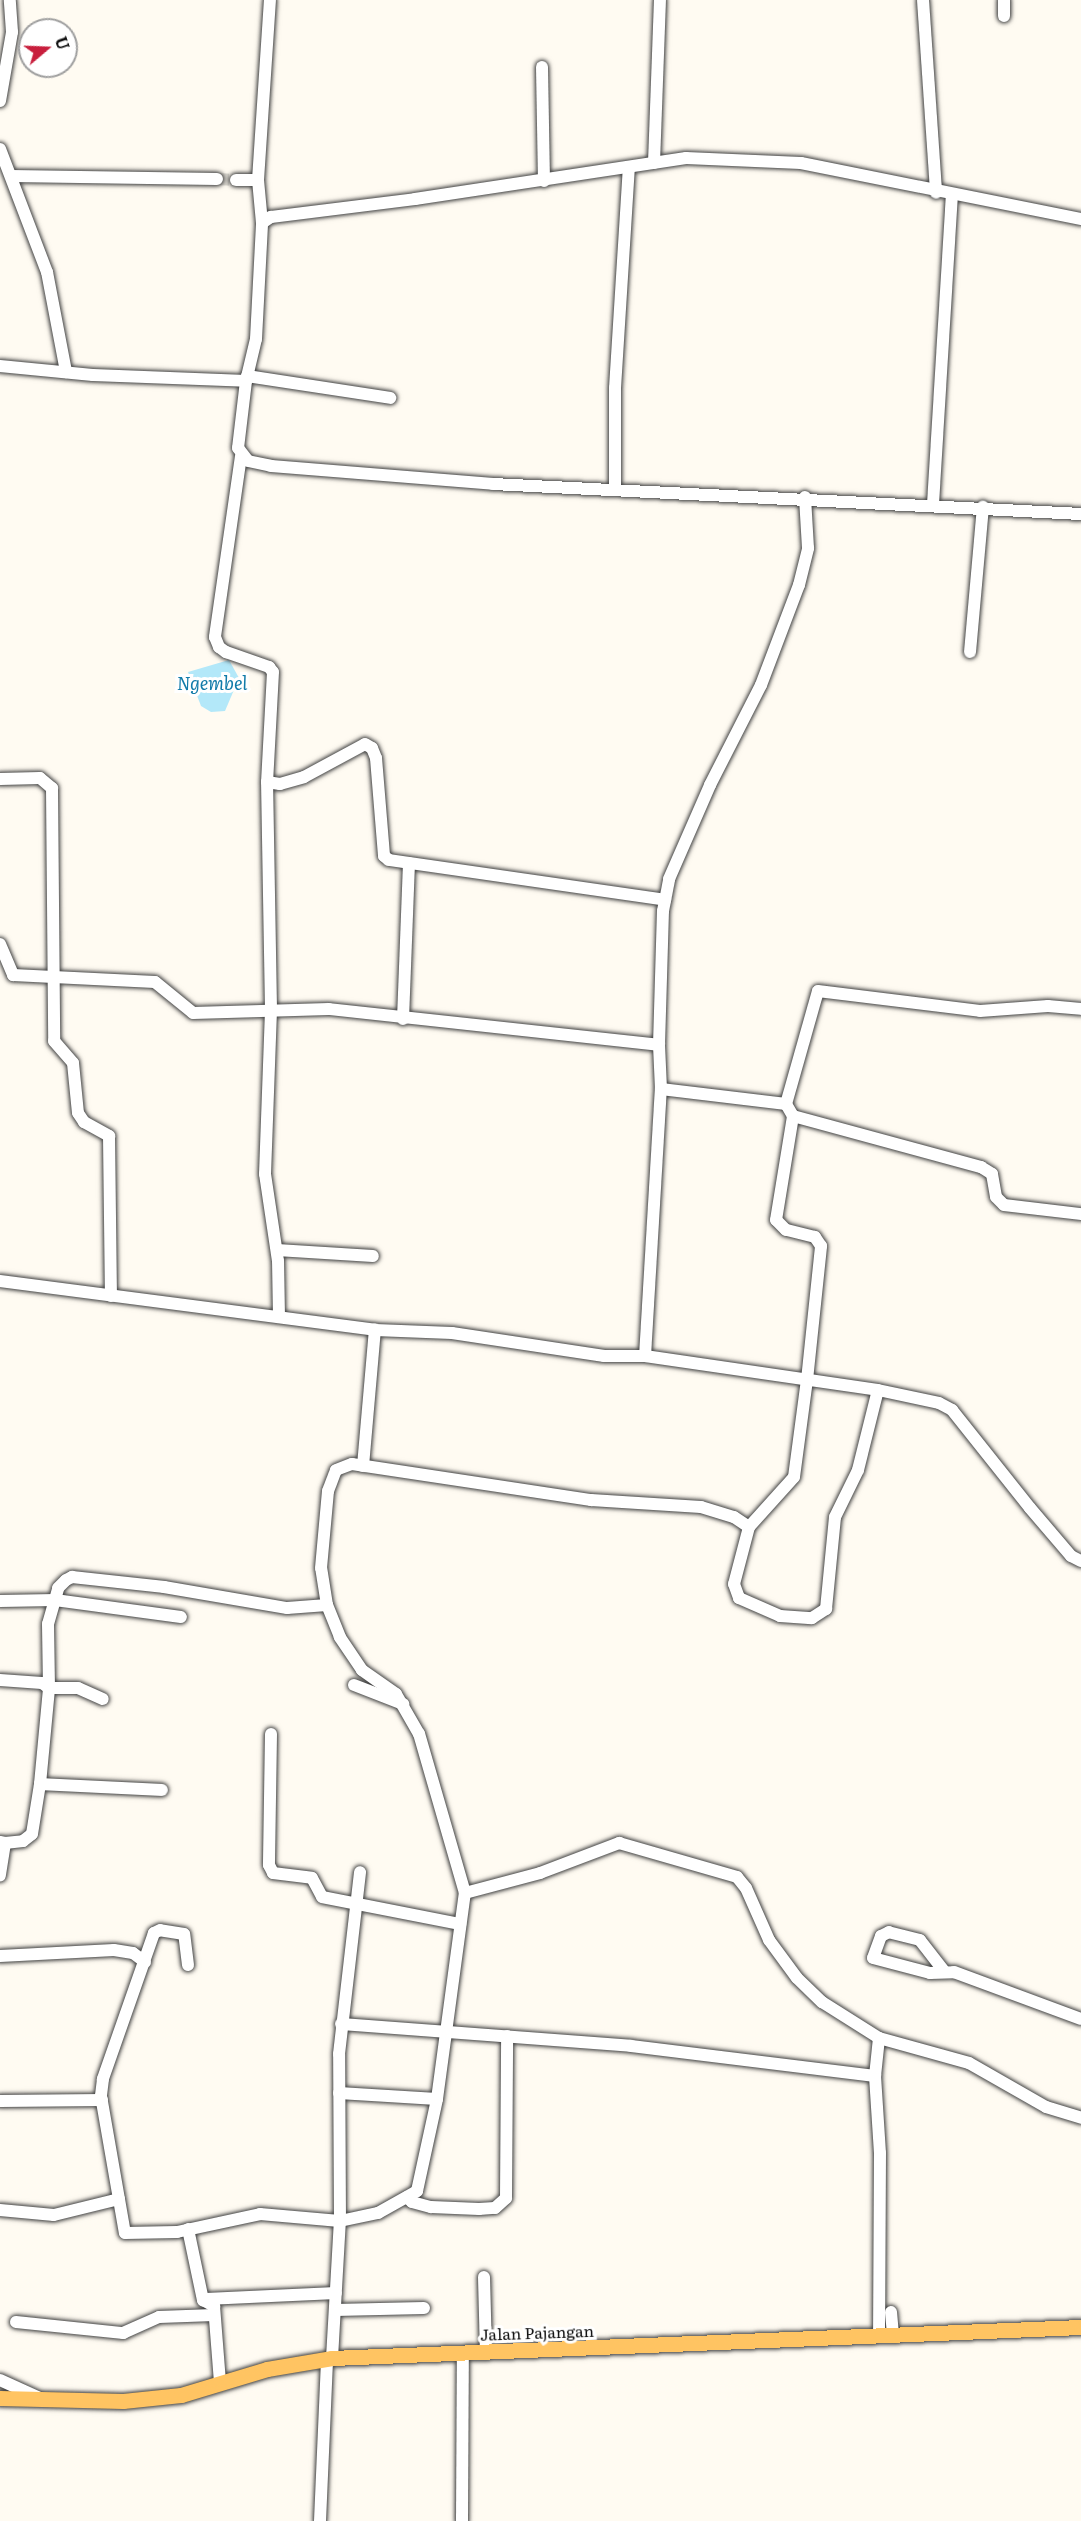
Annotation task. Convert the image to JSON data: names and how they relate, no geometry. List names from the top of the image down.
{
  "streets": {
    "main road": ["Jalan Pajangan"]
  },
  "water": ["Ngembel"],
  "north": "right"
}
